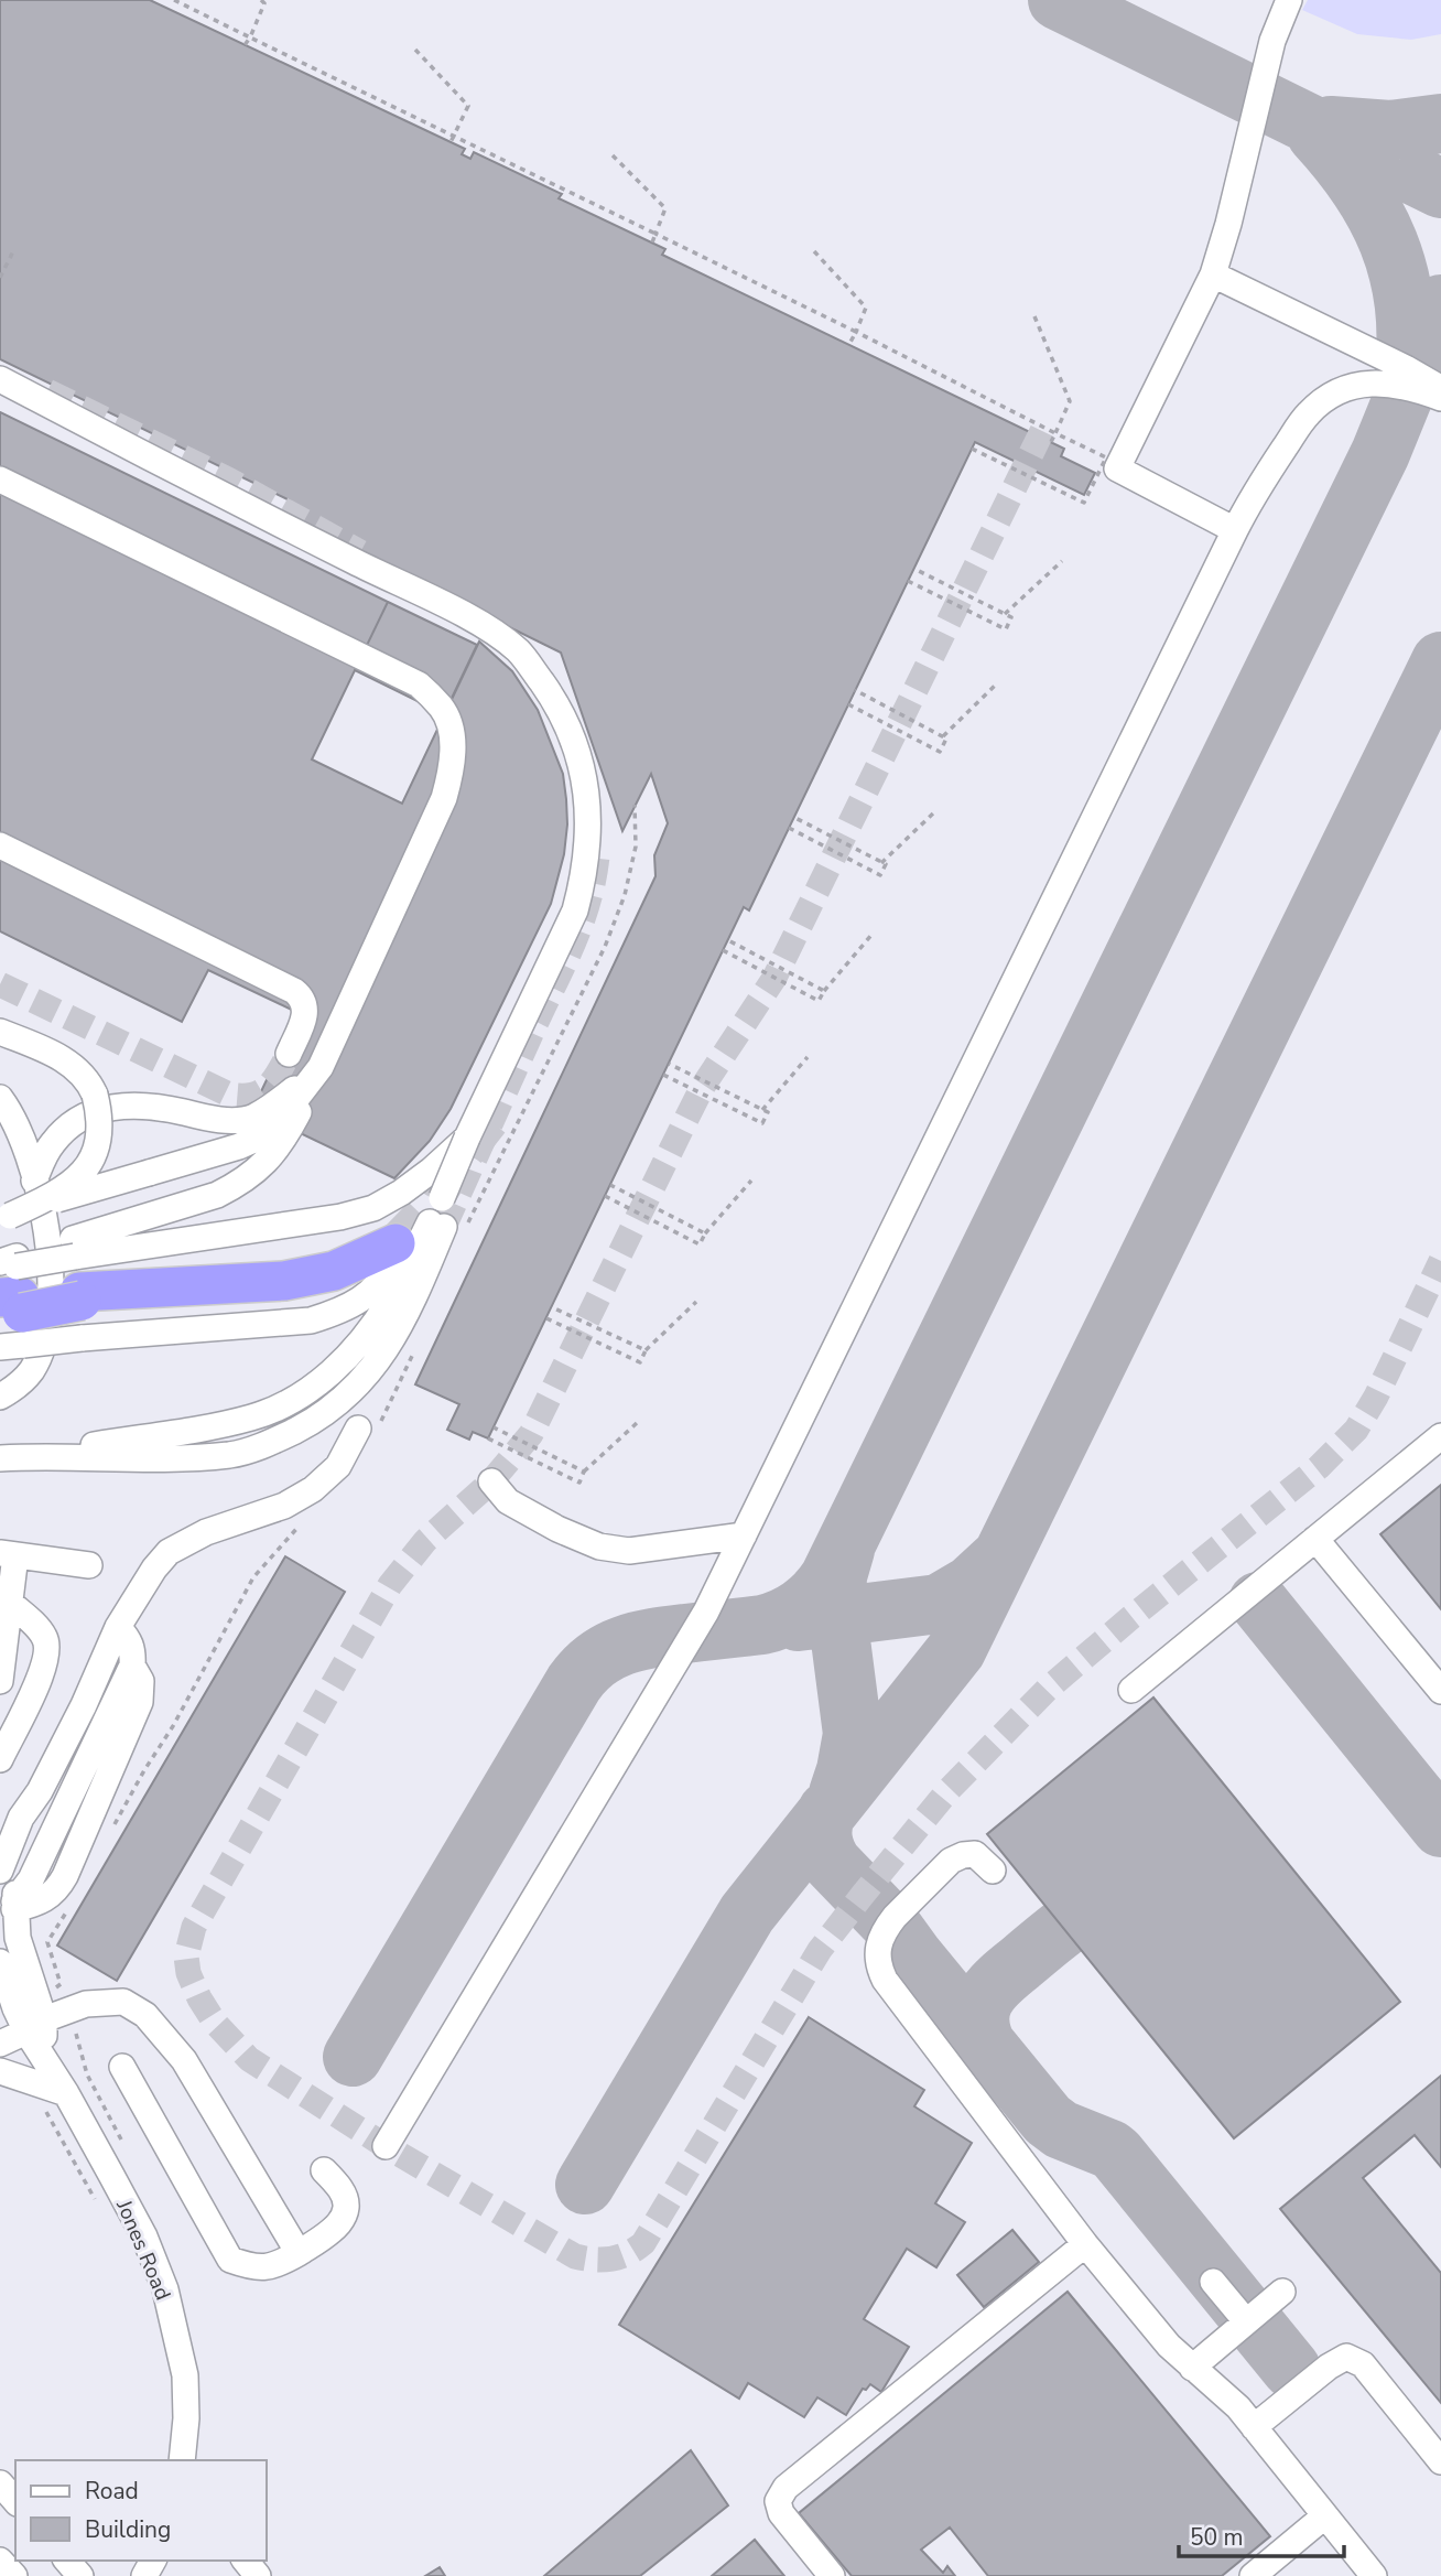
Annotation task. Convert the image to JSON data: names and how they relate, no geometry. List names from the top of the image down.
{
  "streets": {
    "street": ["Jones Road"]
  },
  "legend": ["Road", "Building"],
  "scale_bar": "50 m"
}
